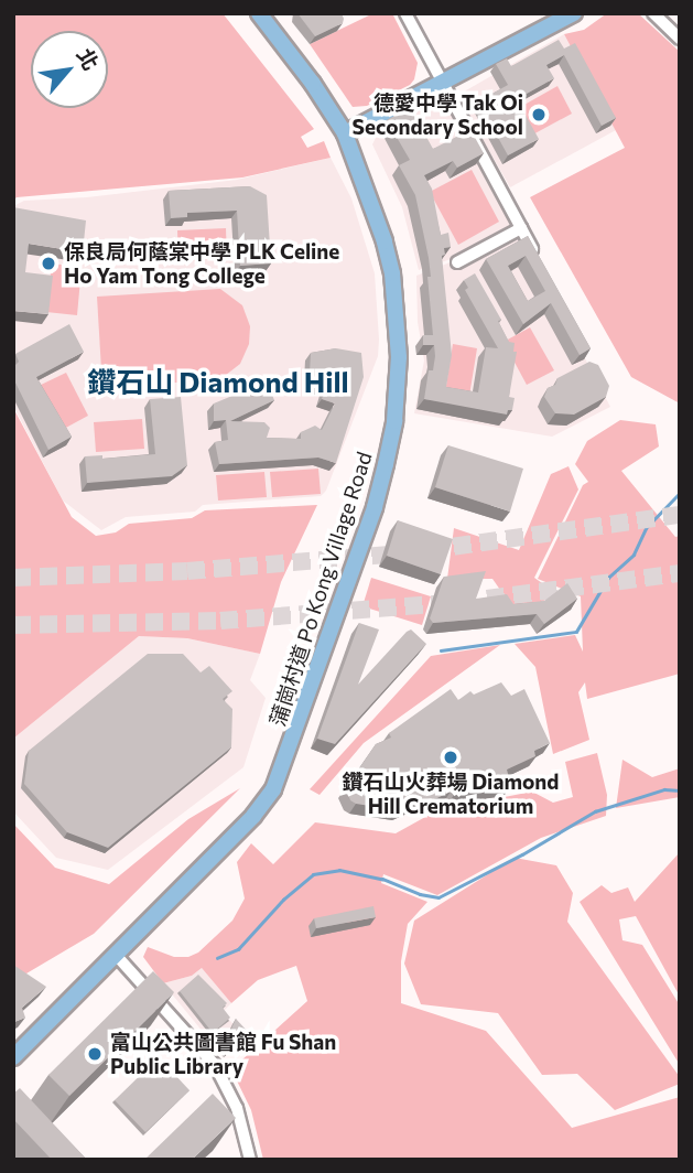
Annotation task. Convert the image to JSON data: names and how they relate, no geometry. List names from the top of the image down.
{
  "streets": {
    "main road": ["蒲崗村道 Po Kong Village Road"]
  },
  "districts": ["鑽石山 Diamond Hill"],
  "places": [
    "德愛中學 Tak Oi Secondary School",
    "保良局何蔭棠中學 PLK Celine Ho Yam Tong College",
    "鑽石山火葬場 Diamond Hill Crematorium",
    "富山公共圖書館 Fu Shan Public Library"
  ],
  "north": "top right"
}
